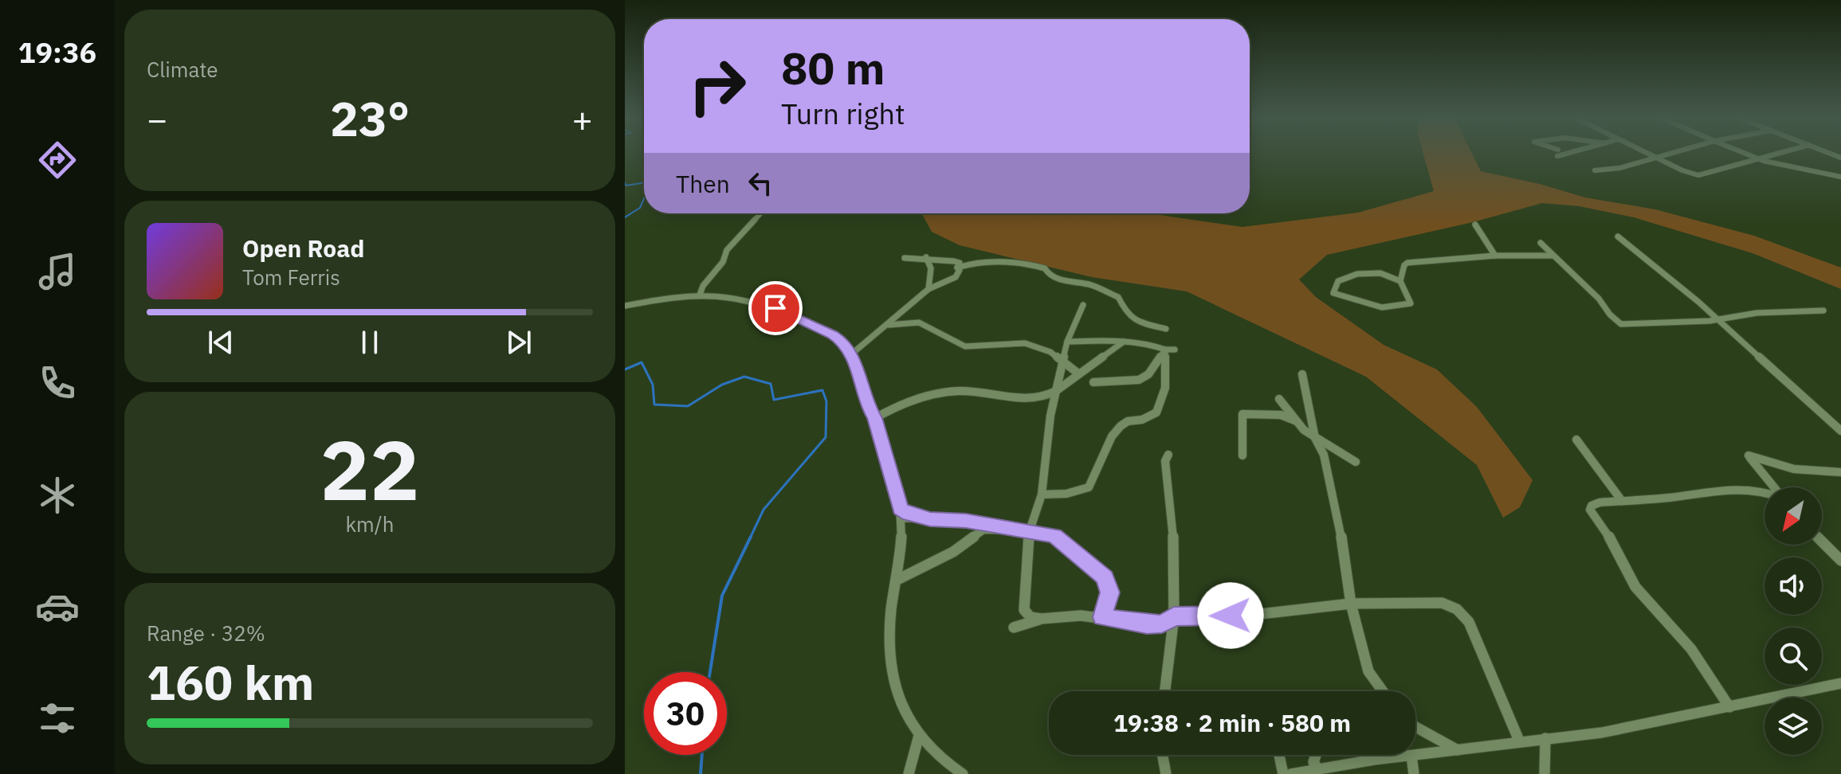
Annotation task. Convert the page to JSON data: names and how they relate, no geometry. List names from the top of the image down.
{
  "north": "bottom left",
  "page": {
    "tabs": "19:36",
    "tile": [
      "Climate",
      ["22", "km/h"],
      ["Range · 32%", "160 km"]
    ],
    "turn": ["80 m", "Turn right"],
    "heat": ["−", "23°", "+"],
    "then": "Then",
    "song": ["Open Road", "Tom Ferris"],
    "limit": "30",
    "trip": "19:38 · 2 min · 580 m"
  }
}
